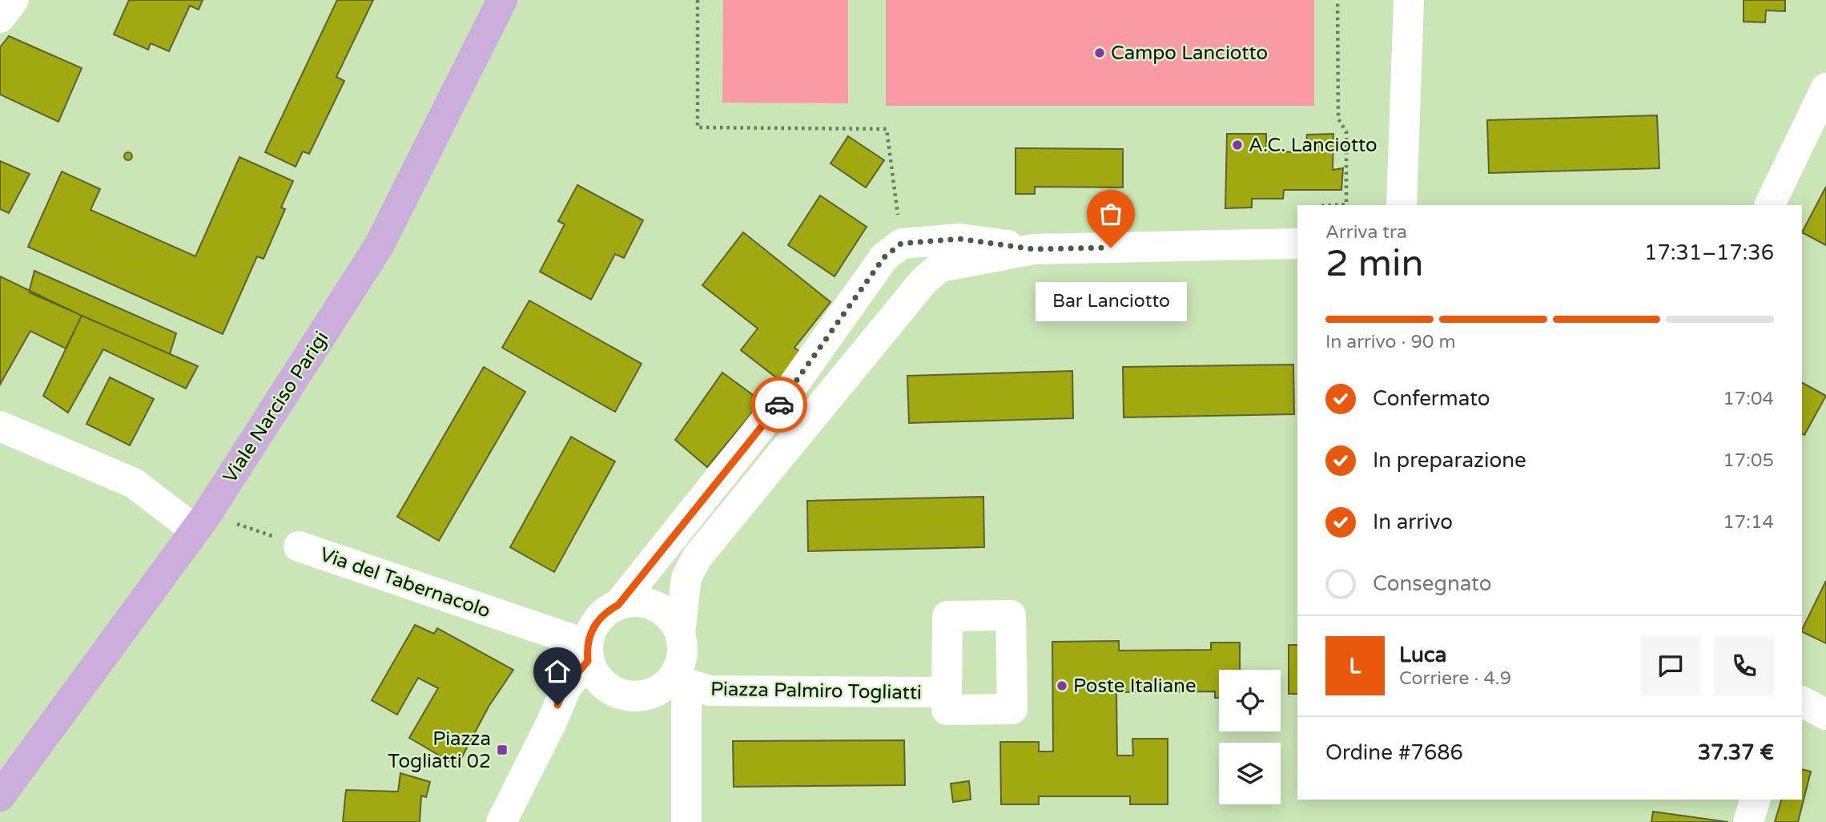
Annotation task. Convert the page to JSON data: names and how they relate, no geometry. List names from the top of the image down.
{
  "streets": {
    "main road": ["Viale Narciso Parigi"],
    "street": ["Via del Tabernacolo", "Piazza Palmiro Togliatti"]
  },
  "crossings": [
    ["Via del Tabernacolo", "Piazza Palmiro Togliatti"]
  ],
  "places": {
    "other": [
      "Campo Lanciotto",
      "A.C. Lanciotto",
      "Bar Lanciotto",
      "Poste Italiane"
    ],
    "transit": ["Piazza Togliatti 02"]
  },
  "page": {
    "heading": ["2 min", "Arriva tra", "17:31–17:36"],
    "panel": [
      "Luca",
      "Corriere · 4.9",
      "Ordine #7686",
      "37.37 €"
    ],
    "bubble": "Bar Lanciotto",
    "bar": "In arrivo · 90 m",
    "list": [
      ["Confermato", "17:04"],
      ["In preparazione", "17:05"],
      ["In arrivo", "17:14"],
      "Consegnato"
    ],
    "round": "L"
  }
}
